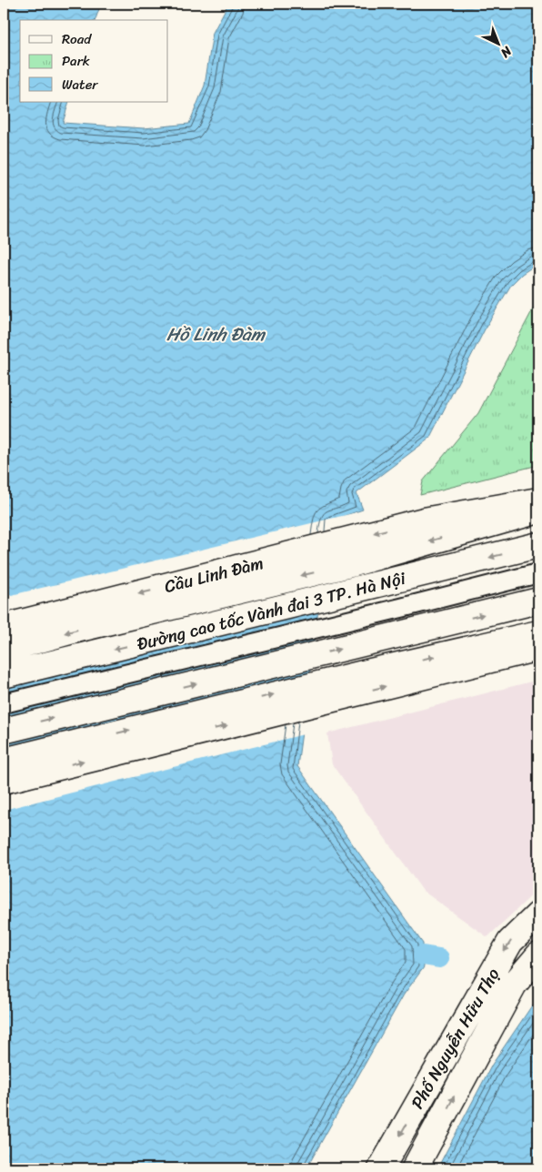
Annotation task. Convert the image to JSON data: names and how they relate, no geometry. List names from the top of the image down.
{
  "streets": {
    "main road": ["Cầu Linh Đàm", "Đường cao tốc Vành đai 3 TP. Hà Nội", "Phố Nguyễn Hữu Thọ"]
  },
  "water": ["Hồ Linh Đàm"],
  "legend": ["Road", "Park", "Water"],
  "north": "bottom right"
}
